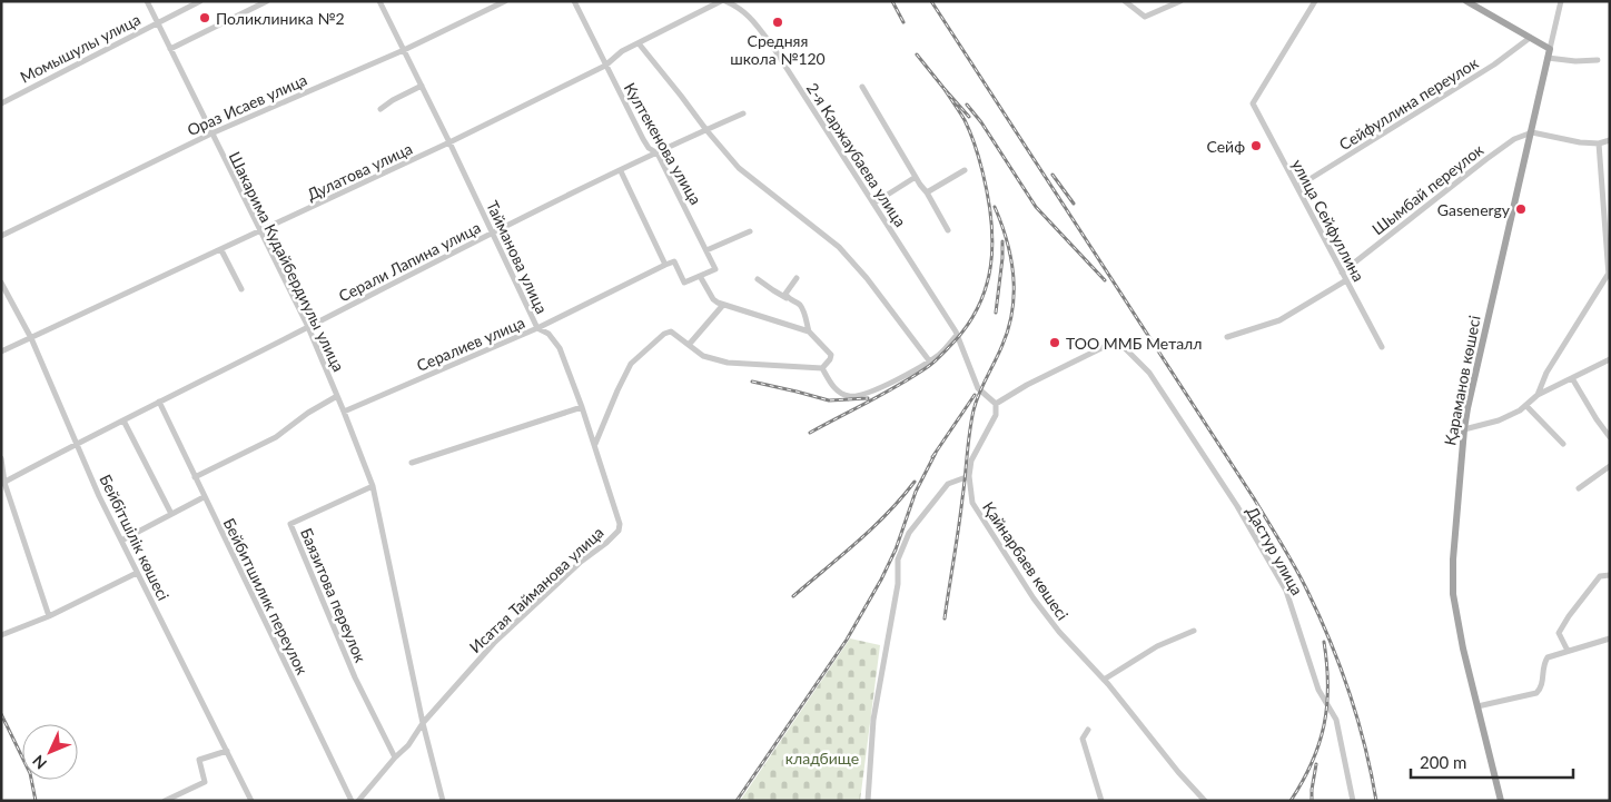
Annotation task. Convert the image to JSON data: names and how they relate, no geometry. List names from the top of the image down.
{
  "streets": {
    "main road": ["Қараманов көшесі"],
    "street": [
      "Момышулы улица",
      "Сейфуллина переулок",
      "Ораз Исаев улица",
      "Култекенова улица",
      "2-я Каржаубаева улица",
      "Дулатова улица",
      "Шымбай переулок",
      "улица Сейфуллина",
      "Тайманова улица",
      "Шакарима Кудайбердиулы улица",
      "Серали Лапина улица",
      "Сералиев улица",
      "Бейбітшілік көшесі",
      "Дастур улица",
      "Қайнарбаев көшесі",
      "Исатая Тайманова улица",
      "Баязитова переулок",
      "Бейбитшилик переулок"
    ]
  },
  "crossings": [
    ["Момышулы улица", "Шакарима Кудайбердиулы улица"],
    ["Сейфуллина переулок", "улица Сейфуллина"],
    ["Ораз Исаев улица", "Тайманова улица"],
    ["Ораз Исаев улица", "Шакарима Кудайбердиулы улица"],
    ["Култекенова улица", "Дулатова улица"],
    ["Култекенова улица", "Серали Лапина улица"],
    ["2-я Каржаубаева улица", "Дулатова улица"],
    ["Дулатова улица", "Тайманова улица"],
    ["Дулатова улица", "Шакарима Кудайбердиулы улица"],
    ["Дулатова улица", "Бейбітшілік көшесі"],
    ["Шымбай переулок", "улица Сейфуллина"],
    ["Шымбай переулок", "Қараманов көшесі"],
    ["Тайманова улица", "Серали Лапина улица"],
    ["Тайманова улица", "Сералиев улица"],
    ["Тайманова улица", "Исатая Тайманова улица"],
    ["Шакарима Кудайбердиулы улица", "Серали Лапина улица"],
    ["Шакарима Кудайбердиулы улица", "Сералиев улица"],
    ["Шакарима Кудайбердиулы улица", "Исатая Тайманова улица"],
    ["Шакарима Кудайбердиулы улица", "Баязитова переулок"],
    ["Серали Лапина улица", "Бейбітшілік көшесі"],
    ["Серали Лапина улица", "Бейбитшилик переулок"],
    ["Дастур улица", "Қайнарбаев көшесі"],
    ["Исатая Тайманова улица", "Баязитова переулок"]
  ],
  "parks": ["кладбище"],
  "places": [
    "Поликлиника №2",
    "Средняя школа №120",
    "Сейф",
    "Gasenergy",
    "ТОО ММБ Металл"
  ],
  "scale_bar": "200 m",
  "north": "bottom left"
}
